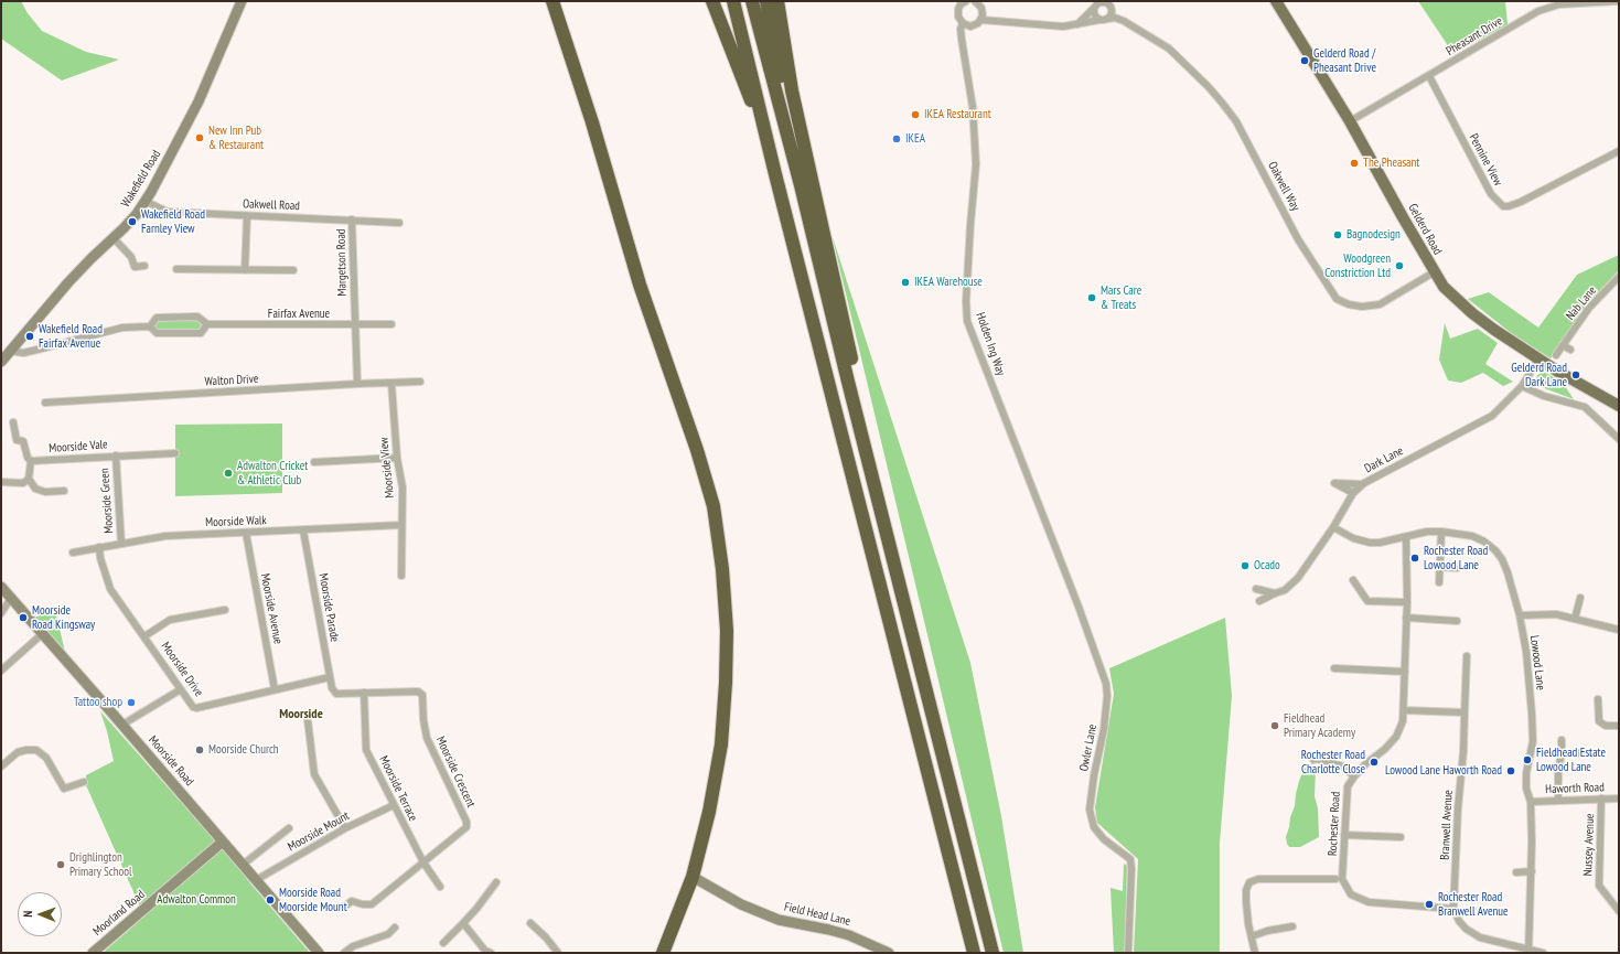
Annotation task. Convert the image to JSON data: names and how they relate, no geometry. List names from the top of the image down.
{
  "streets": {
    "main road": ["Gelderd Road"],
    "street": [
      "Pheasant Drive",
      "Pennine View",
      "Wakefield Road",
      "Oakwell Way",
      "Oakwell Road",
      "Margetson Road",
      "Nab Lane",
      "Fairfax Avenue",
      "Holden Ing Way",
      "Walton Drive",
      "Moorside Vale",
      "Dark Lane",
      "Moorside View",
      "Moorside Green",
      "Moorside Walk",
      "Moorside Parade",
      "Moorside Avenue",
      "Lowood Lane",
      "Moorside Drive",
      "Owler Lane",
      "Moorside Road",
      "Moorside Crescent",
      "Moorside Terrace",
      "Haworth Road",
      "Rochester Road",
      "Branwell Avenue",
      "Moorside Mount",
      "Nussey Avenue",
      "Moorland Road",
      "Field Head Lane"
    ]
  },
  "crossings": [
    ["Pheasant Drive", "Pennine View"],
    ["Pheasant Drive", "Gelderd Road"],
    ["Wakefield Road", "Oakwell Road"],
    ["Wakefield Road", "Fairfax Avenue"],
    ["Oakwell Way", "Gelderd Road"],
    ["Oakwell Road", "Margetson Road"],
    ["Gelderd Road", "Dark Lane"],
    ["Margetson Road", "Fairfax Avenue"],
    ["Margetson Road", "Walton Drive"],
    ["Holden Ing Way", "Owler Lane"],
    ["Walton Drive", "Moorside View"],
    ["Moorside Vale", "Moorside Green"],
    ["Dark Lane", "Lowood Lane"],
    ["Moorside View", "Moorside Walk"],
    ["Moorside Green", "Moorside Walk"],
    ["Moorside Walk", "Moorside Parade"],
    ["Moorside Walk", "Moorside Avenue"],
    ["Moorside Walk", "Moorside Drive"],
    ["Moorside Parade", "Moorside Drive"],
    ["Moorside Parade", "Moorside Crescent"],
    ["Moorside Avenue", "Moorside Drive"],
    ["Lowood Lane", "Haworth Road"],
    ["Lowood Lane", "Rochester Road"],
    ["Moorside Road", "Moorside Mount"],
    ["Moorside Road", "Moorland Road"],
    ["Moorside Crescent", "Moorside Terrace"],
    ["Moorside Terrace", "Moorside Mount"],
    ["Haworth Road", "Nussey Avenue"],
    ["Rochester Road", "Branwell Avenue"]
  ],
  "districts": ["Moorside"],
  "parks": ["Adwalton Common"],
  "places": [
    "Gelderd Road / Pheasant Drive",
    "IKEA Restaurant",
    "New Inn Pub & Restaurant",
    "IKEA",
    "The Pheasant",
    "Wakefield Road Farnley View",
    "Bagnodesign",
    "Woodgreen Constriction Ltd",
    "IKEA Warehouse",
    "Mars Care & Treats",
    "Wakefield Road Fairfax Avenue",
    "Gelderd Road Dark Lane",
    "Adwalton Cricket & Athletic Club",
    "Rochester Road Lowood Lane",
    "Ocado",
    "Moorside Road Kingsway",
    "Tattoo shop",
    "Fieldhead Primary Academy",
    "Moorside Church",
    "Fieldhead Estate Lowood Lane",
    "Rochester Road Charlotte Close",
    "Lowood Lane Haworth Road",
    "Drighlington Primary School",
    "Moorside Road Moorside Mount",
    "Rochester Road Branwell Avenue"
  ],
  "north": "left"
}
